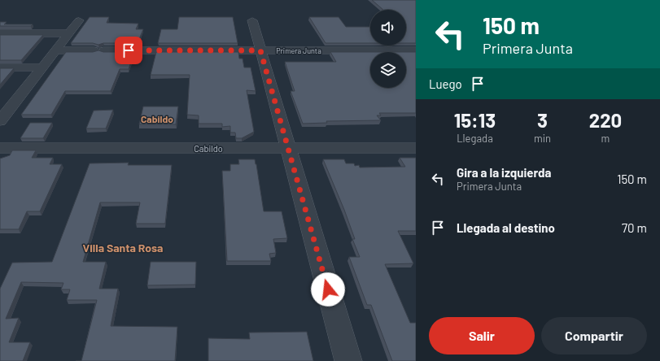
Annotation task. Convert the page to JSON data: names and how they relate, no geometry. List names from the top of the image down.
{
  "streets": {
    "street": ["Primera Junta", "Cabildo"]
  },
  "districts": ["Cabildo", "Villa Santa Rosa"],
  "page": {
    "turn": ["150 m", "Primera Junta"],
    "then": "Luego",
    "eta": [
      "15:13",
      "Llegada",
      "3",
      "min",
      "220",
      "m"
    ],
    "list": [
      {
        "name": "Gira a la izquierda",
        "note": "Primera Junta",
        "value": "150 m"
      },
      {
        "name": "Llegada al destino",
        "value": "70 m"
      }
    ],
    "buttons": ["Salir", "Compartir"]
  }
}
